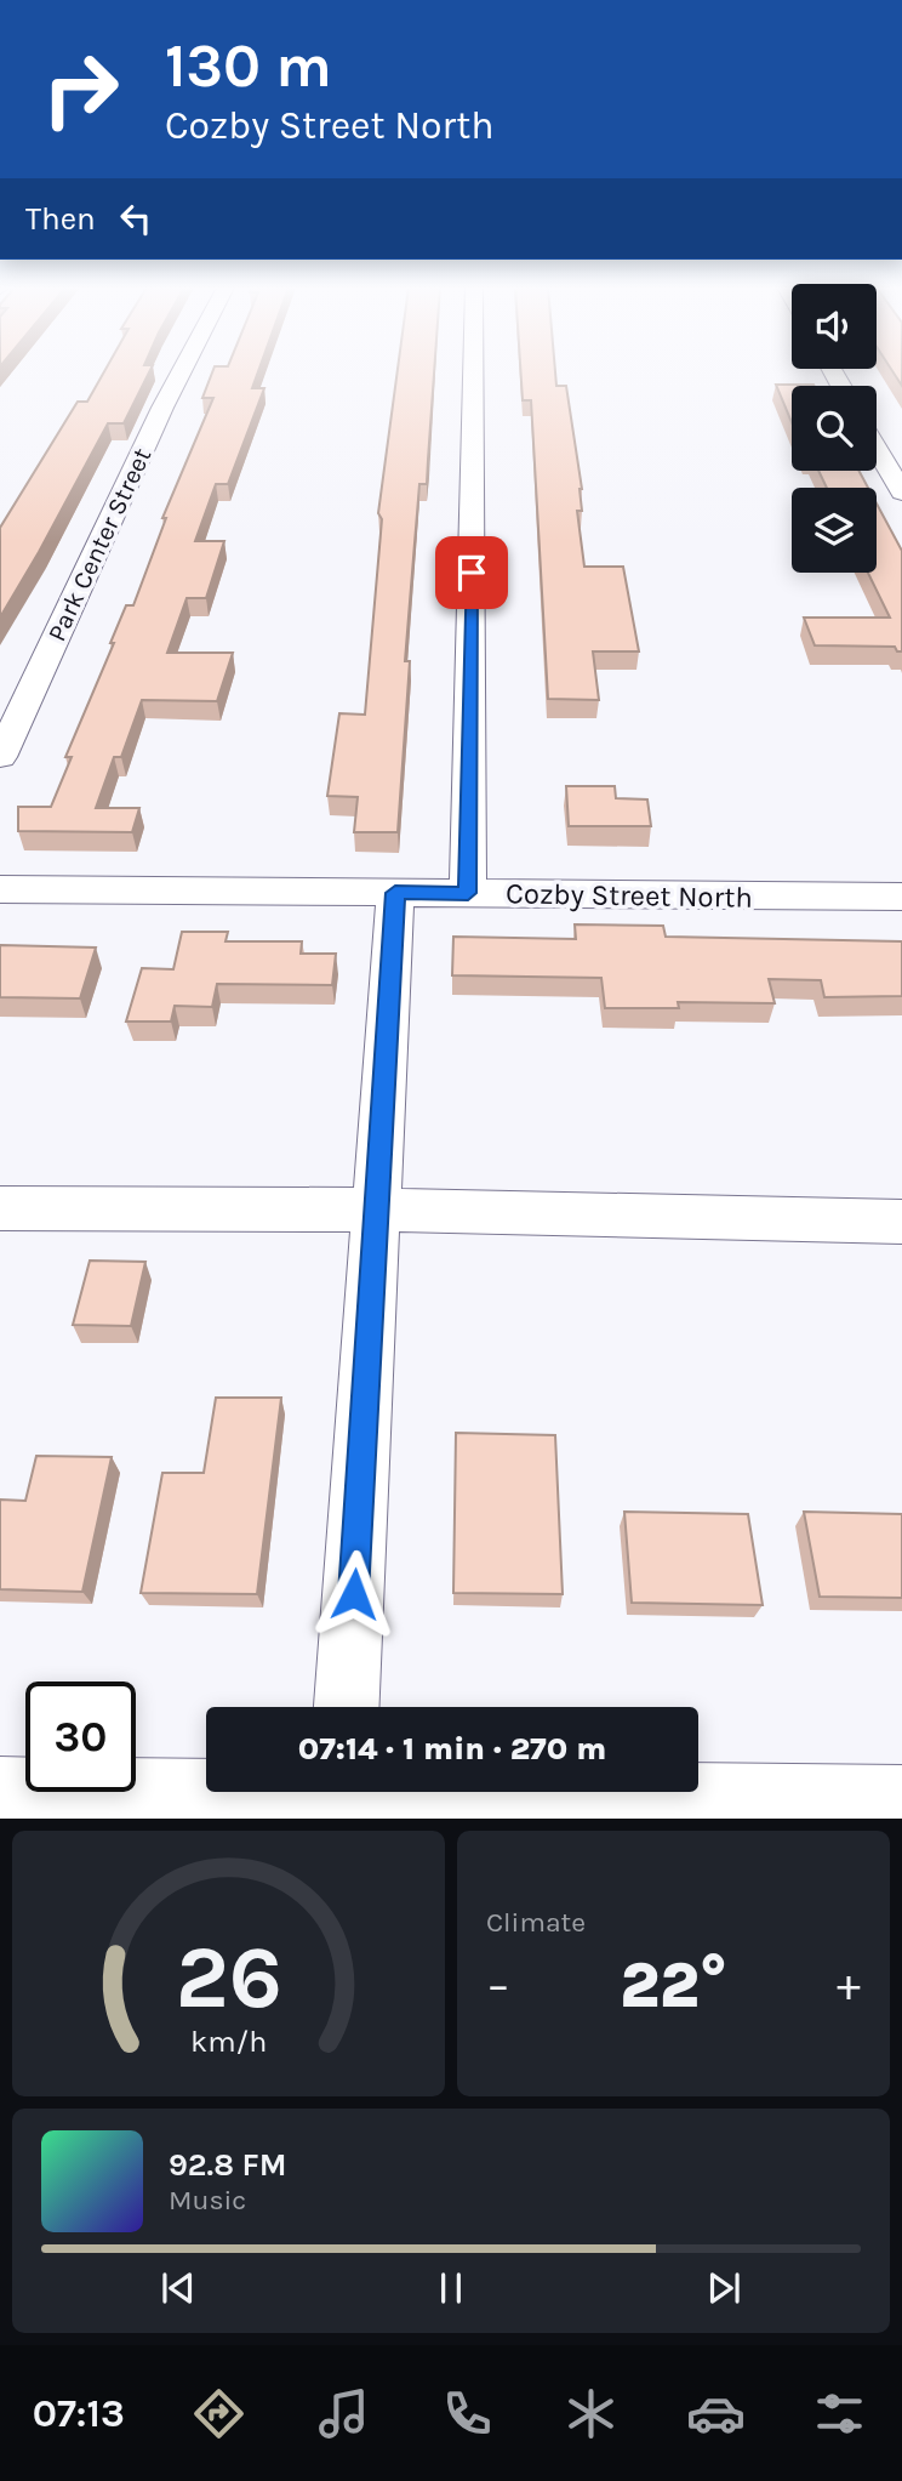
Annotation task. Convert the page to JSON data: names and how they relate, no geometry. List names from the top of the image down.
{
  "streets": {
    "street": ["Park Center Street", "Cozby Street North"]
  },
  "page": {
    "turn": ["130 m", "Cozby Street North"],
    "then": "Then",
    "limit": "30",
    "trip": "07:14 · 1 min · 270 m",
    "tile": "Climate",
    "heat": ["−", "22°", "+"],
    "song": ["92.8 FM", "Music"],
    "tabs": "07:13",
    "gauge": ["26", "km/h"]
  }
}
